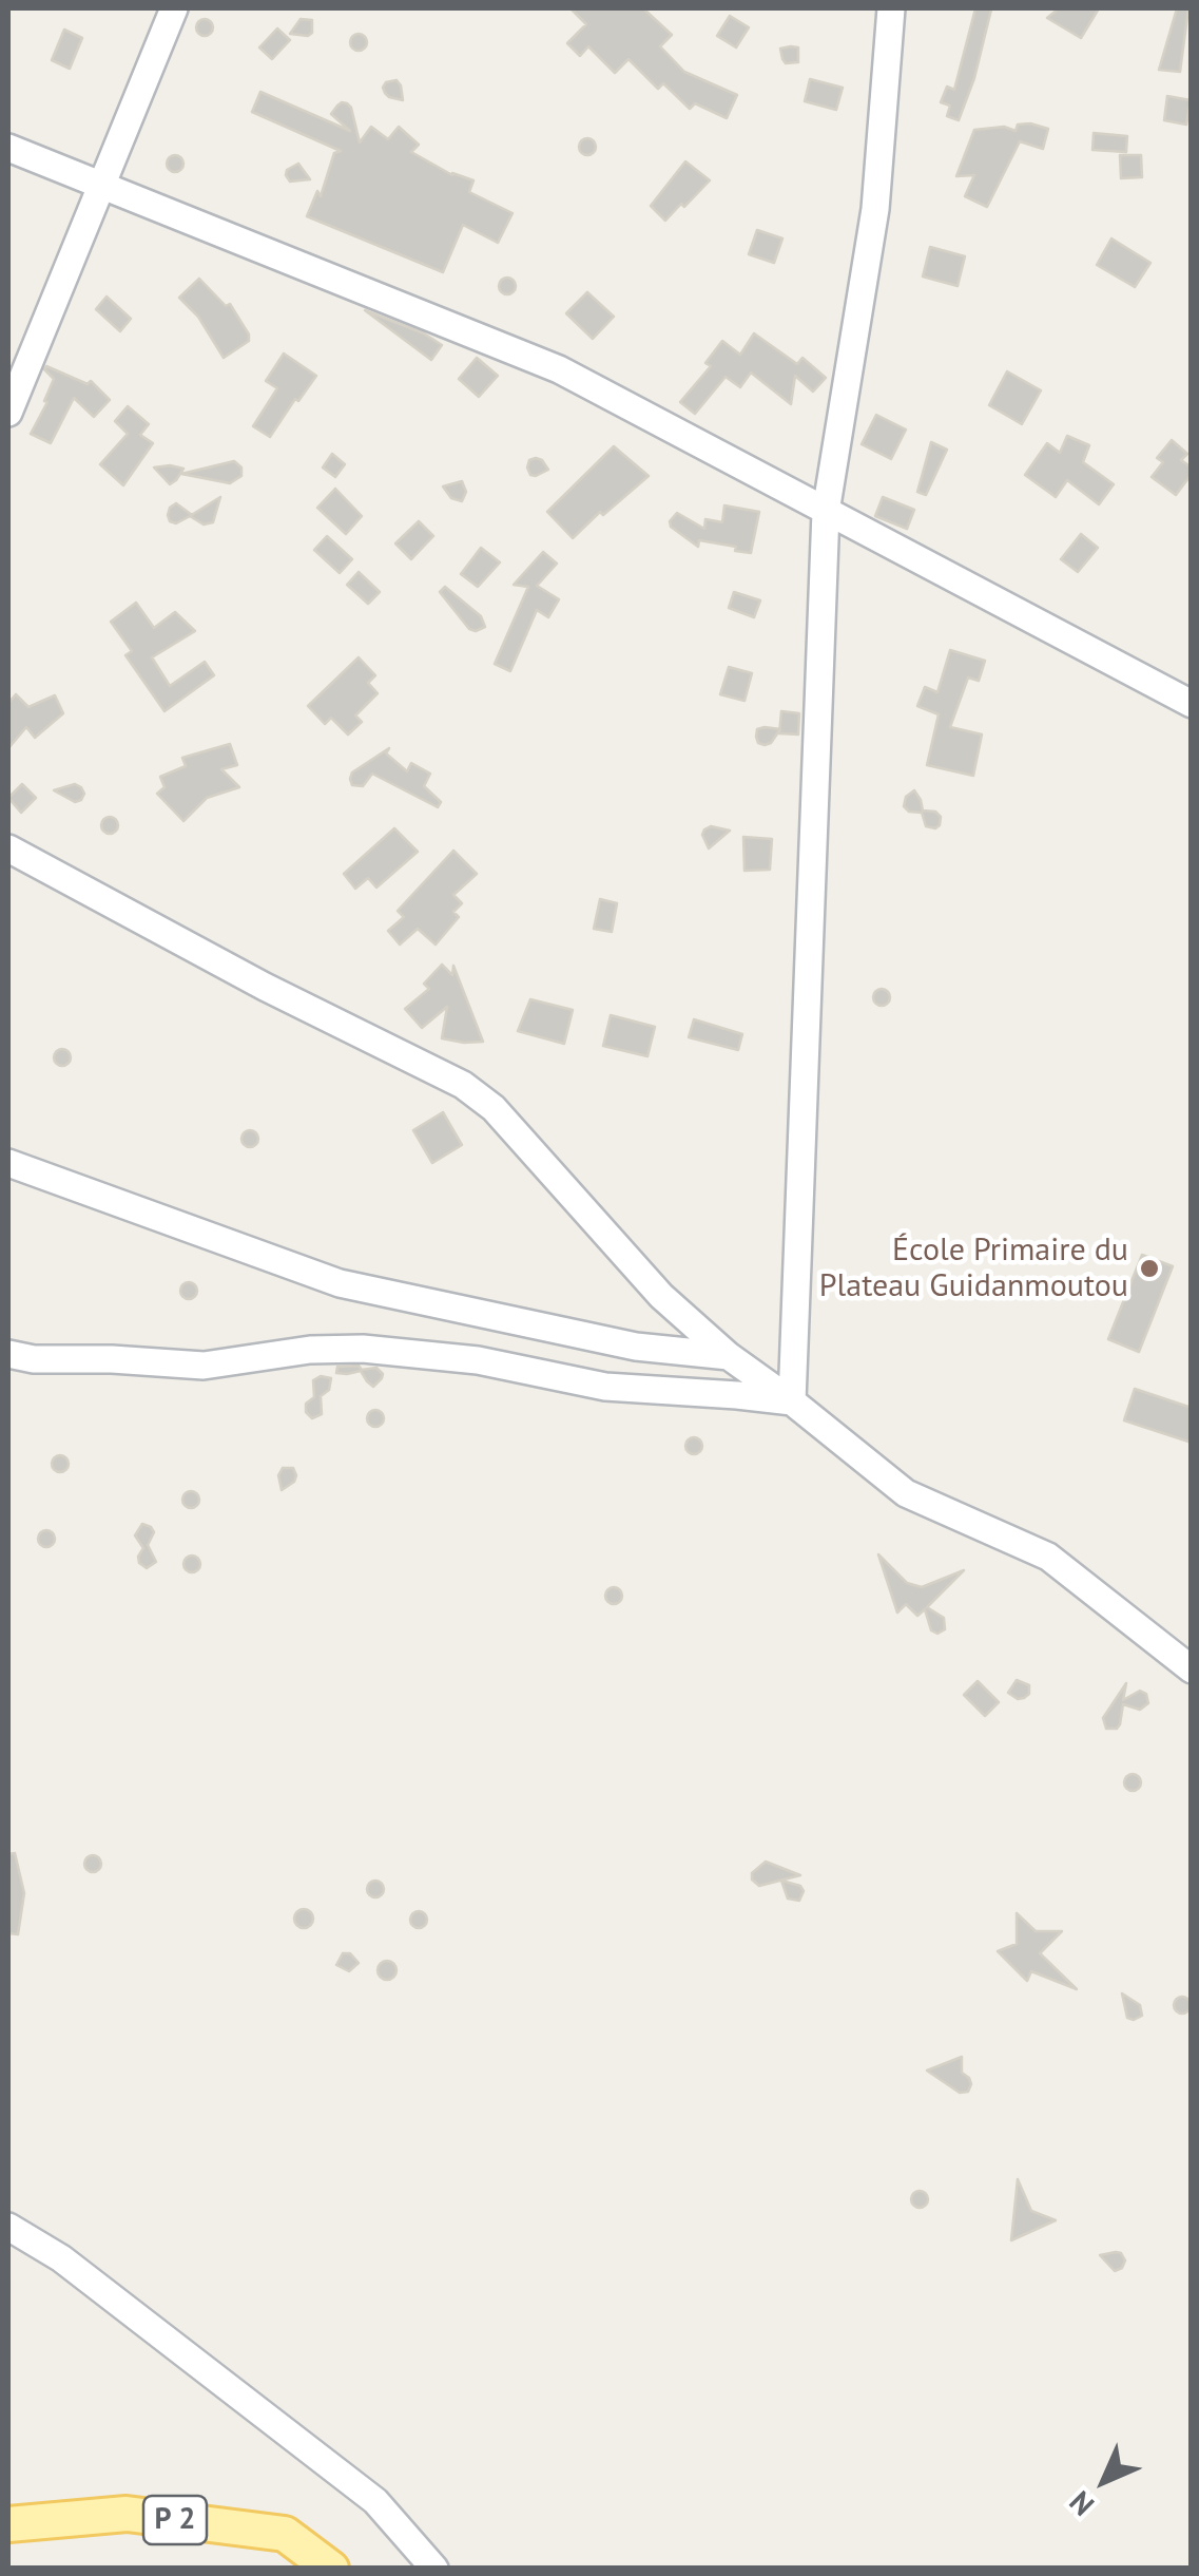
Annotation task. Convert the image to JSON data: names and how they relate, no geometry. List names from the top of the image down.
{
  "streets": {
    "main road": ["P 2"]
  },
  "places": ["École Primaire du Plateau Guidanmoutou"],
  "north": "bottom left"
}
